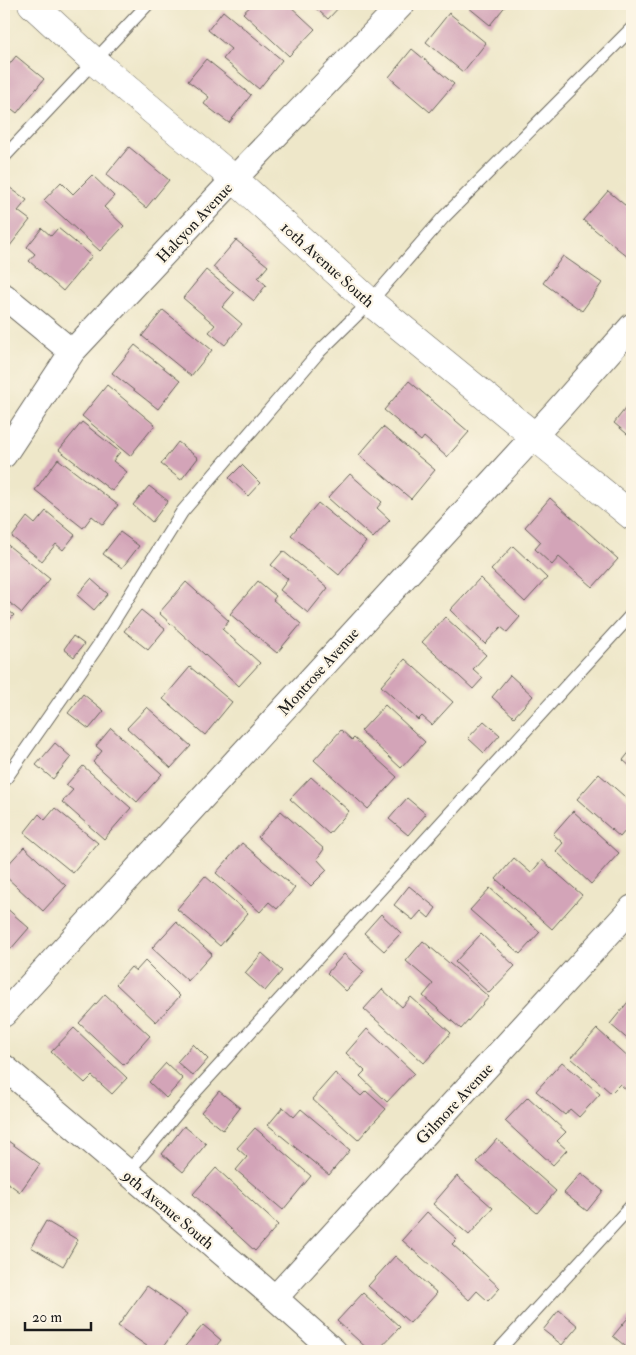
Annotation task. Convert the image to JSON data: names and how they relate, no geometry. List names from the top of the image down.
{
  "streets": {
    "street": [
      "Halcyon Avenue",
      "10th Avenue South",
      "Montrose Avenue",
      "Gilmore Avenue",
      "9th Avenue South"
    ]
  },
  "crossings": [
    ["Halcyon Avenue", "10th Avenue South"],
    ["10th Avenue South", "Montrose Avenue"],
    ["Gilmore Avenue", "9th Avenue South"]
  ],
  "scale_bar": "20 m"
}
